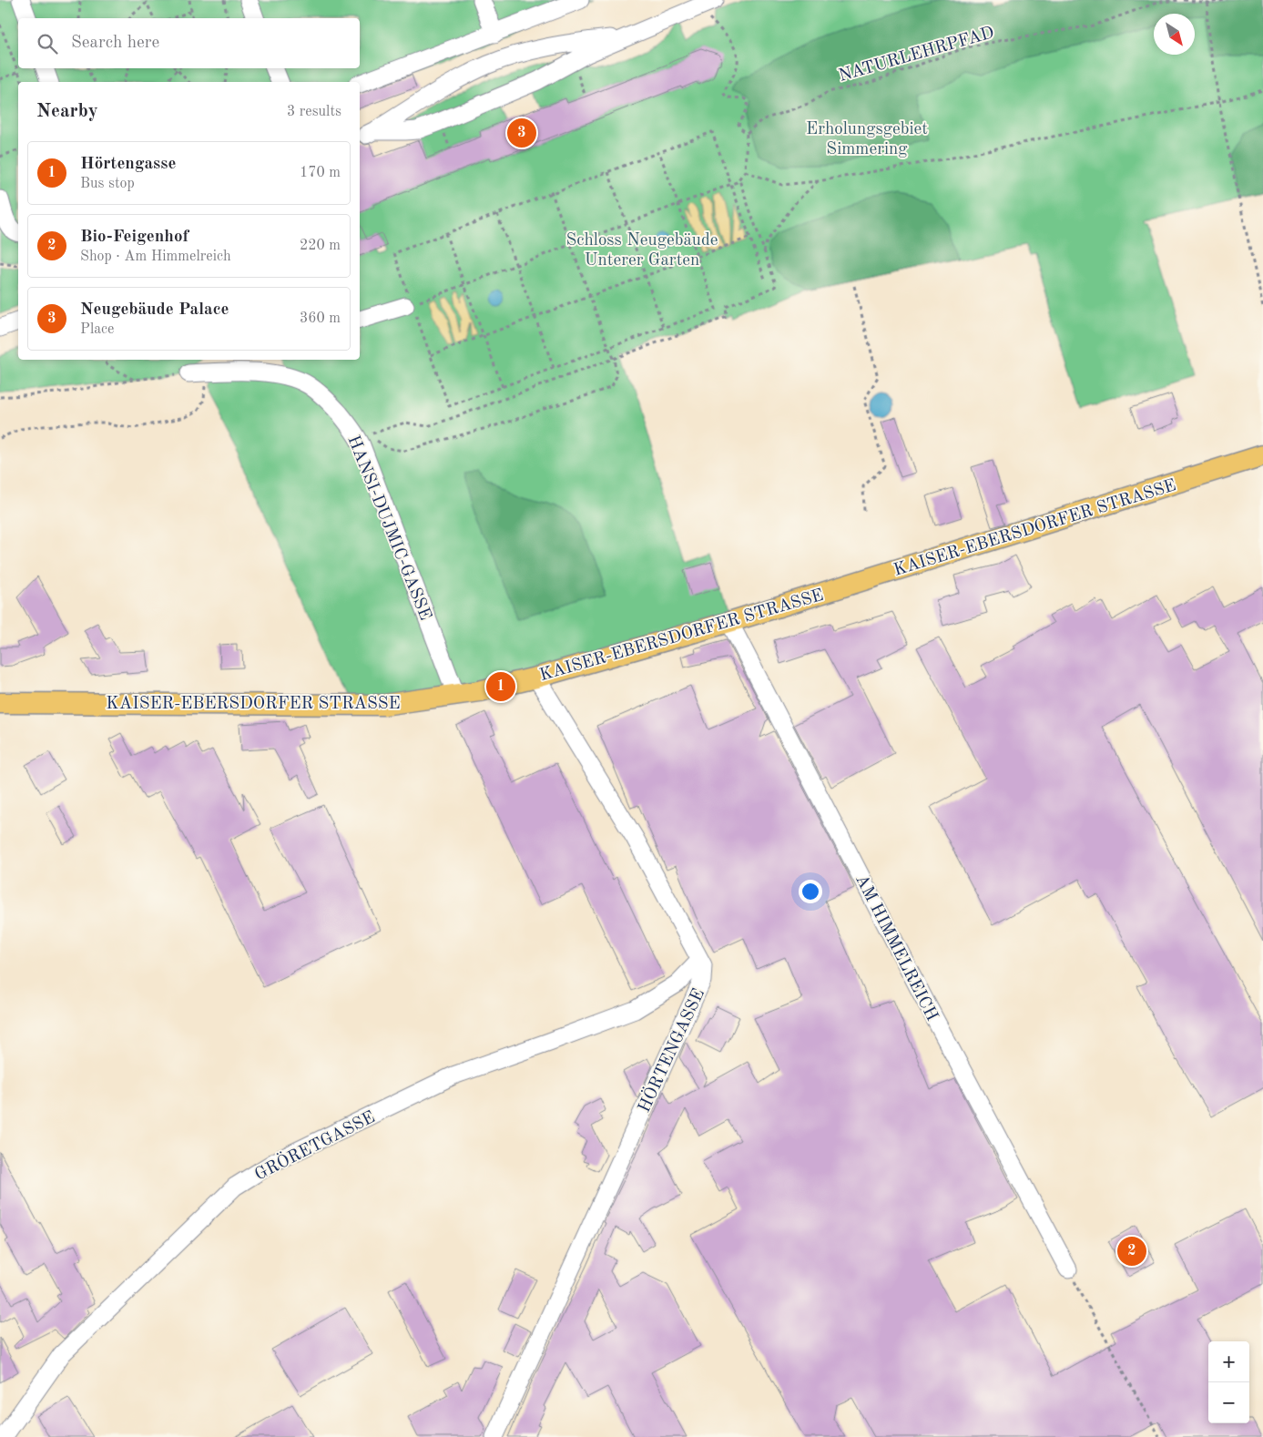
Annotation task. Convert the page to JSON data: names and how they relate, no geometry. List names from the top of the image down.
{
  "streets": {
    "main road": ["KAISER-EBERSDORFER STRASSE"],
    "street": [
      "HANSI-DUJMIC-GASSE",
      "AM HIMMELREICH",
      "HÖRTENGASSE",
      "GRÖRETGASSE"
    ],
    "path": ["NATURLEHRPFAD"]
  },
  "crossings": [
    ["KAISER-EBERSDORFER STRASSE", "HANSI-DUJMIC-GASSE"],
    ["KAISER-EBERSDORFER STRASSE", "AM HIMMELREICH"],
    ["KAISER-EBERSDORFER STRASSE", "HÖRTENGASSE"],
    ["HÖRTENGASSE", "GRÖRETGASSE"]
  ],
  "parks": ["Erholungsgebiet Simmering", "Schloss Neugebäude Unterer Garten"],
  "north": "bottom right",
  "page": {
    "search": "Search here",
    "heading": ["Nearby", "3 results"],
    "pins": ["3", "1", "2"],
    "list": [
      {
        "mark": "1",
        "name": "Hörtengasse",
        "note": "Bus stop",
        "value": "170 m"
      },
      {
        "mark": "2",
        "name": "Bio-Feigenhof",
        "note": "Shop · Am Himmelreich",
        "value": "220 m"
      },
      {
        "mark": "3",
        "name": "Neugebäude Palace",
        "note": "Place",
        "value": "360 m"
      }
    ],
    "map_buttons": ["+", "−"]
  }
}
